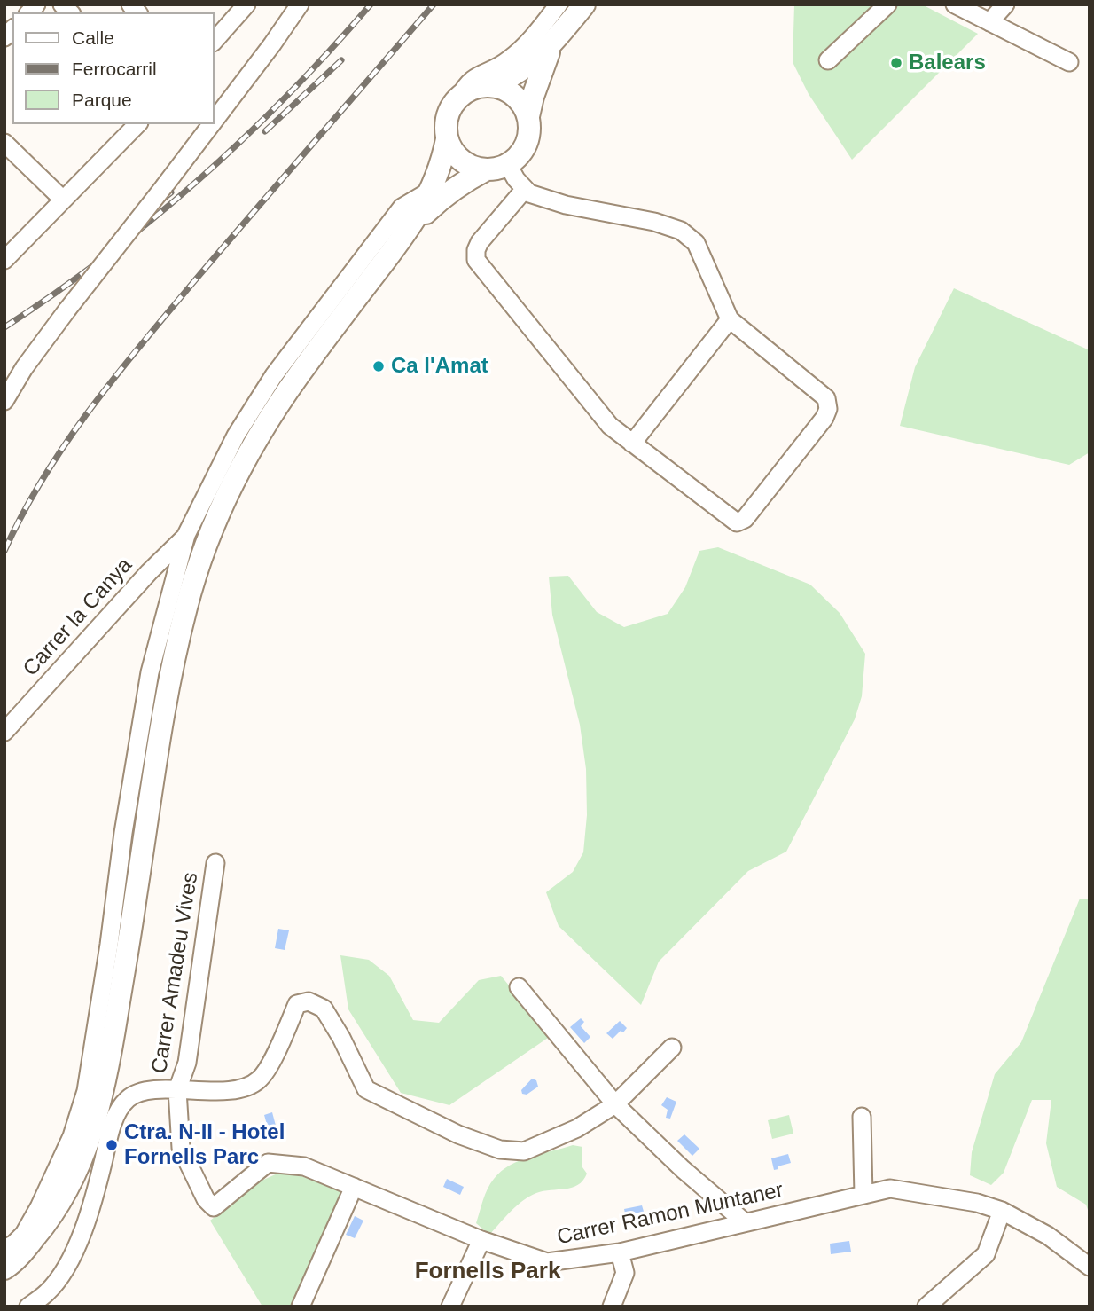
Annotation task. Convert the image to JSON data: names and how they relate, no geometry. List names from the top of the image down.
{
  "streets": {
    "street": ["Carrer la Canya", "Carrer Amadeu Vives", "Carrer Ramon Muntaner"]
  },
  "crossings": [
    ["Carrer Amadeu Vives", "Carrer Ramon Muntaner"]
  ],
  "districts": ["Fornells Park"],
  "places": ["Balears", "Ca l'Amat", "Ctra. N-II - Hotel Fornells Parc"],
  "legend": ["Calle", "Ferrocarril", "Parque"]
}
